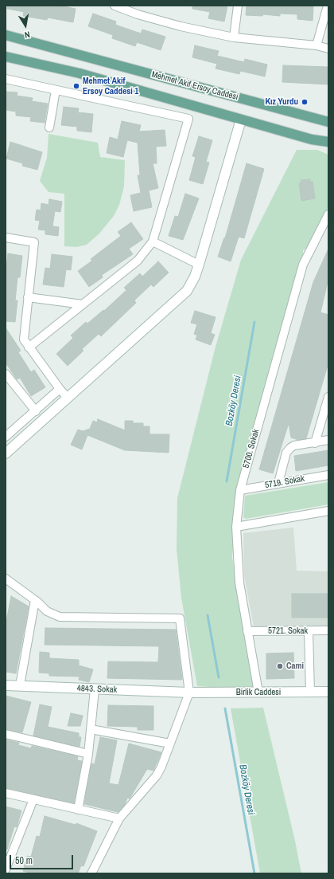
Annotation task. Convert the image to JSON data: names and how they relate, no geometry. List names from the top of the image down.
{
  "streets": {
    "main road": ["Mehmet Akif Ersoy Caddesi"],
    "street": [
      "5700. Sokak",
      "5719. Sokak",
      "5721. Sokak",
      "4843. Sokak",
      "Birlik Caddesi"
    ]
  },
  "crossings": [
    ["5700. Sokak", "5719. Sokak"],
    ["5700. Sokak", "5721. Sokak"],
    ["5700. Sokak", "Birlik Caddesi"],
    ["4843. Sokak", "Birlik Caddesi"]
  ],
  "water": ["Bozköy Deresi"],
  "places": ["Mehmet Akif Ersoy Caddesi 1", "Kız Yurdu", "Cami"],
  "scale_bar": "50 m",
  "north": "bottom"
}
